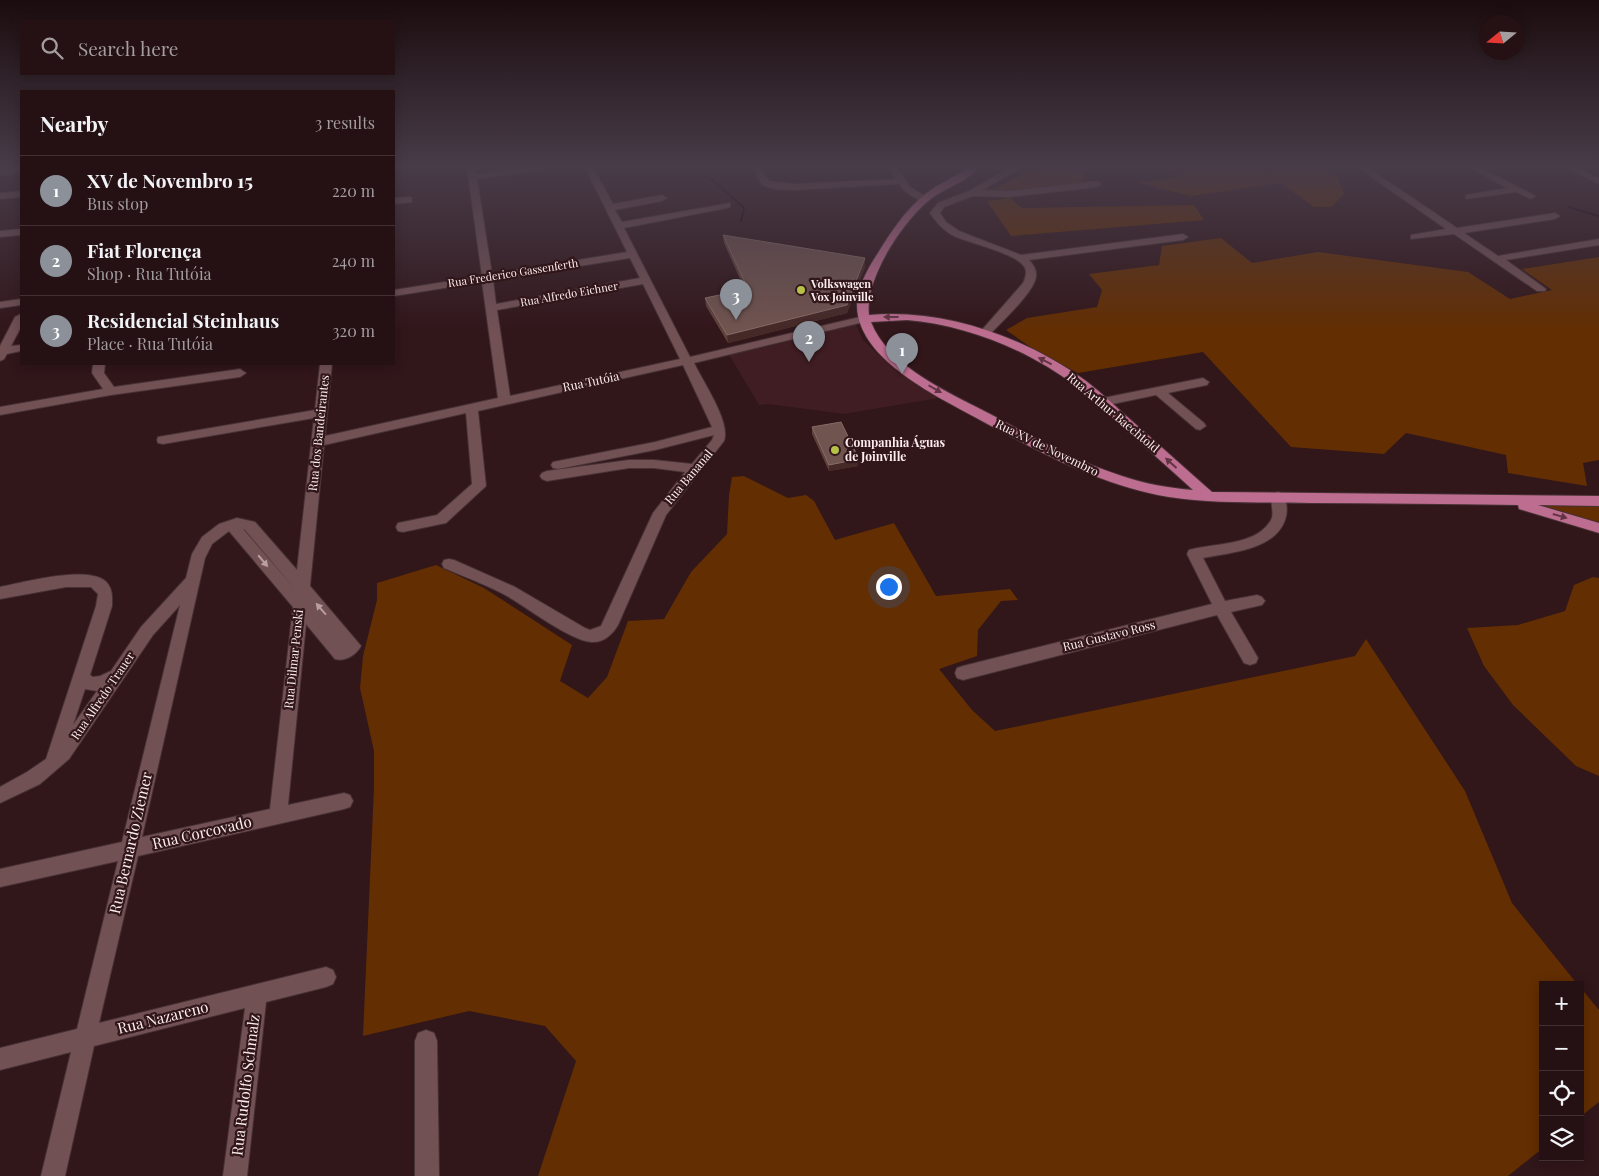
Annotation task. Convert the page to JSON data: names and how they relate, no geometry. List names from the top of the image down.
{
  "streets": {
    "main road": ["Rua Arthur Baechtold", "Rua XV de Novembro"],
    "street": [
      "Rua Frederico Gassenferth",
      "Rua Alfredo Eichner",
      "Rua Tutóia",
      "Rua dos Bandeirantes",
      "Rua Bananal",
      "Rua Gustavo Ross",
      "Rua Dilmar Penski",
      "Rua Alfredo Trauer",
      "Rua Corcovado",
      "Rua Bernardo Ziemer",
      "Rua Nazareno",
      "Rua Rudolfo Schmalz"
    ]
  },
  "crossings": [
    ["Rua Tutóia", "Rua Arthur Baechtold"],
    ["Rua Tutóia", "Rua dos Bandeirantes"],
    ["Rua Tutóia", "Rua XV de Novembro"],
    ["Rua Arthur Baechtold", "Rua XV de Novembro"],
    ["Rua dos Bandeirantes", "Rua Dilmar Penski"],
    ["Rua Dilmar Penski", "Rua Corcovado"],
    ["Rua Alfredo Trauer", "Rua Bernardo Ziemer"],
    ["Rua Corcovado", "Rua Bernardo Ziemer"],
    ["Rua Bernardo Ziemer", "Rua Nazareno"],
    ["Rua Nazareno", "Rua Rudolfo Schmalz"]
  ],
  "one_way": ["Rua Arthur Baechtold", "Rua XV de Novembro"],
  "places": ["Volkswagen Vox Joinville", "Companhia Águas de Joinville"],
  "north": "left",
  "page": {
    "search": "Search here",
    "heading": ["Nearby", "3 results"],
    "list": [
      {
        "mark": "1",
        "name": "XV de Novembro 15",
        "note": "Bus stop",
        "value": "220 m"
      },
      {
        "mark": "2",
        "name": "Fiat Florença",
        "note": "Shop · Rua Tutóia",
        "value": "240 m"
      },
      {
        "mark": "3",
        "name": "Residencial Steinhaus",
        "note": "Place · Rua Tutóia",
        "value": "320 m"
      }
    ],
    "pins": ["3", "2", "1"],
    "map_buttons": ["+", "−"]
  }
}
